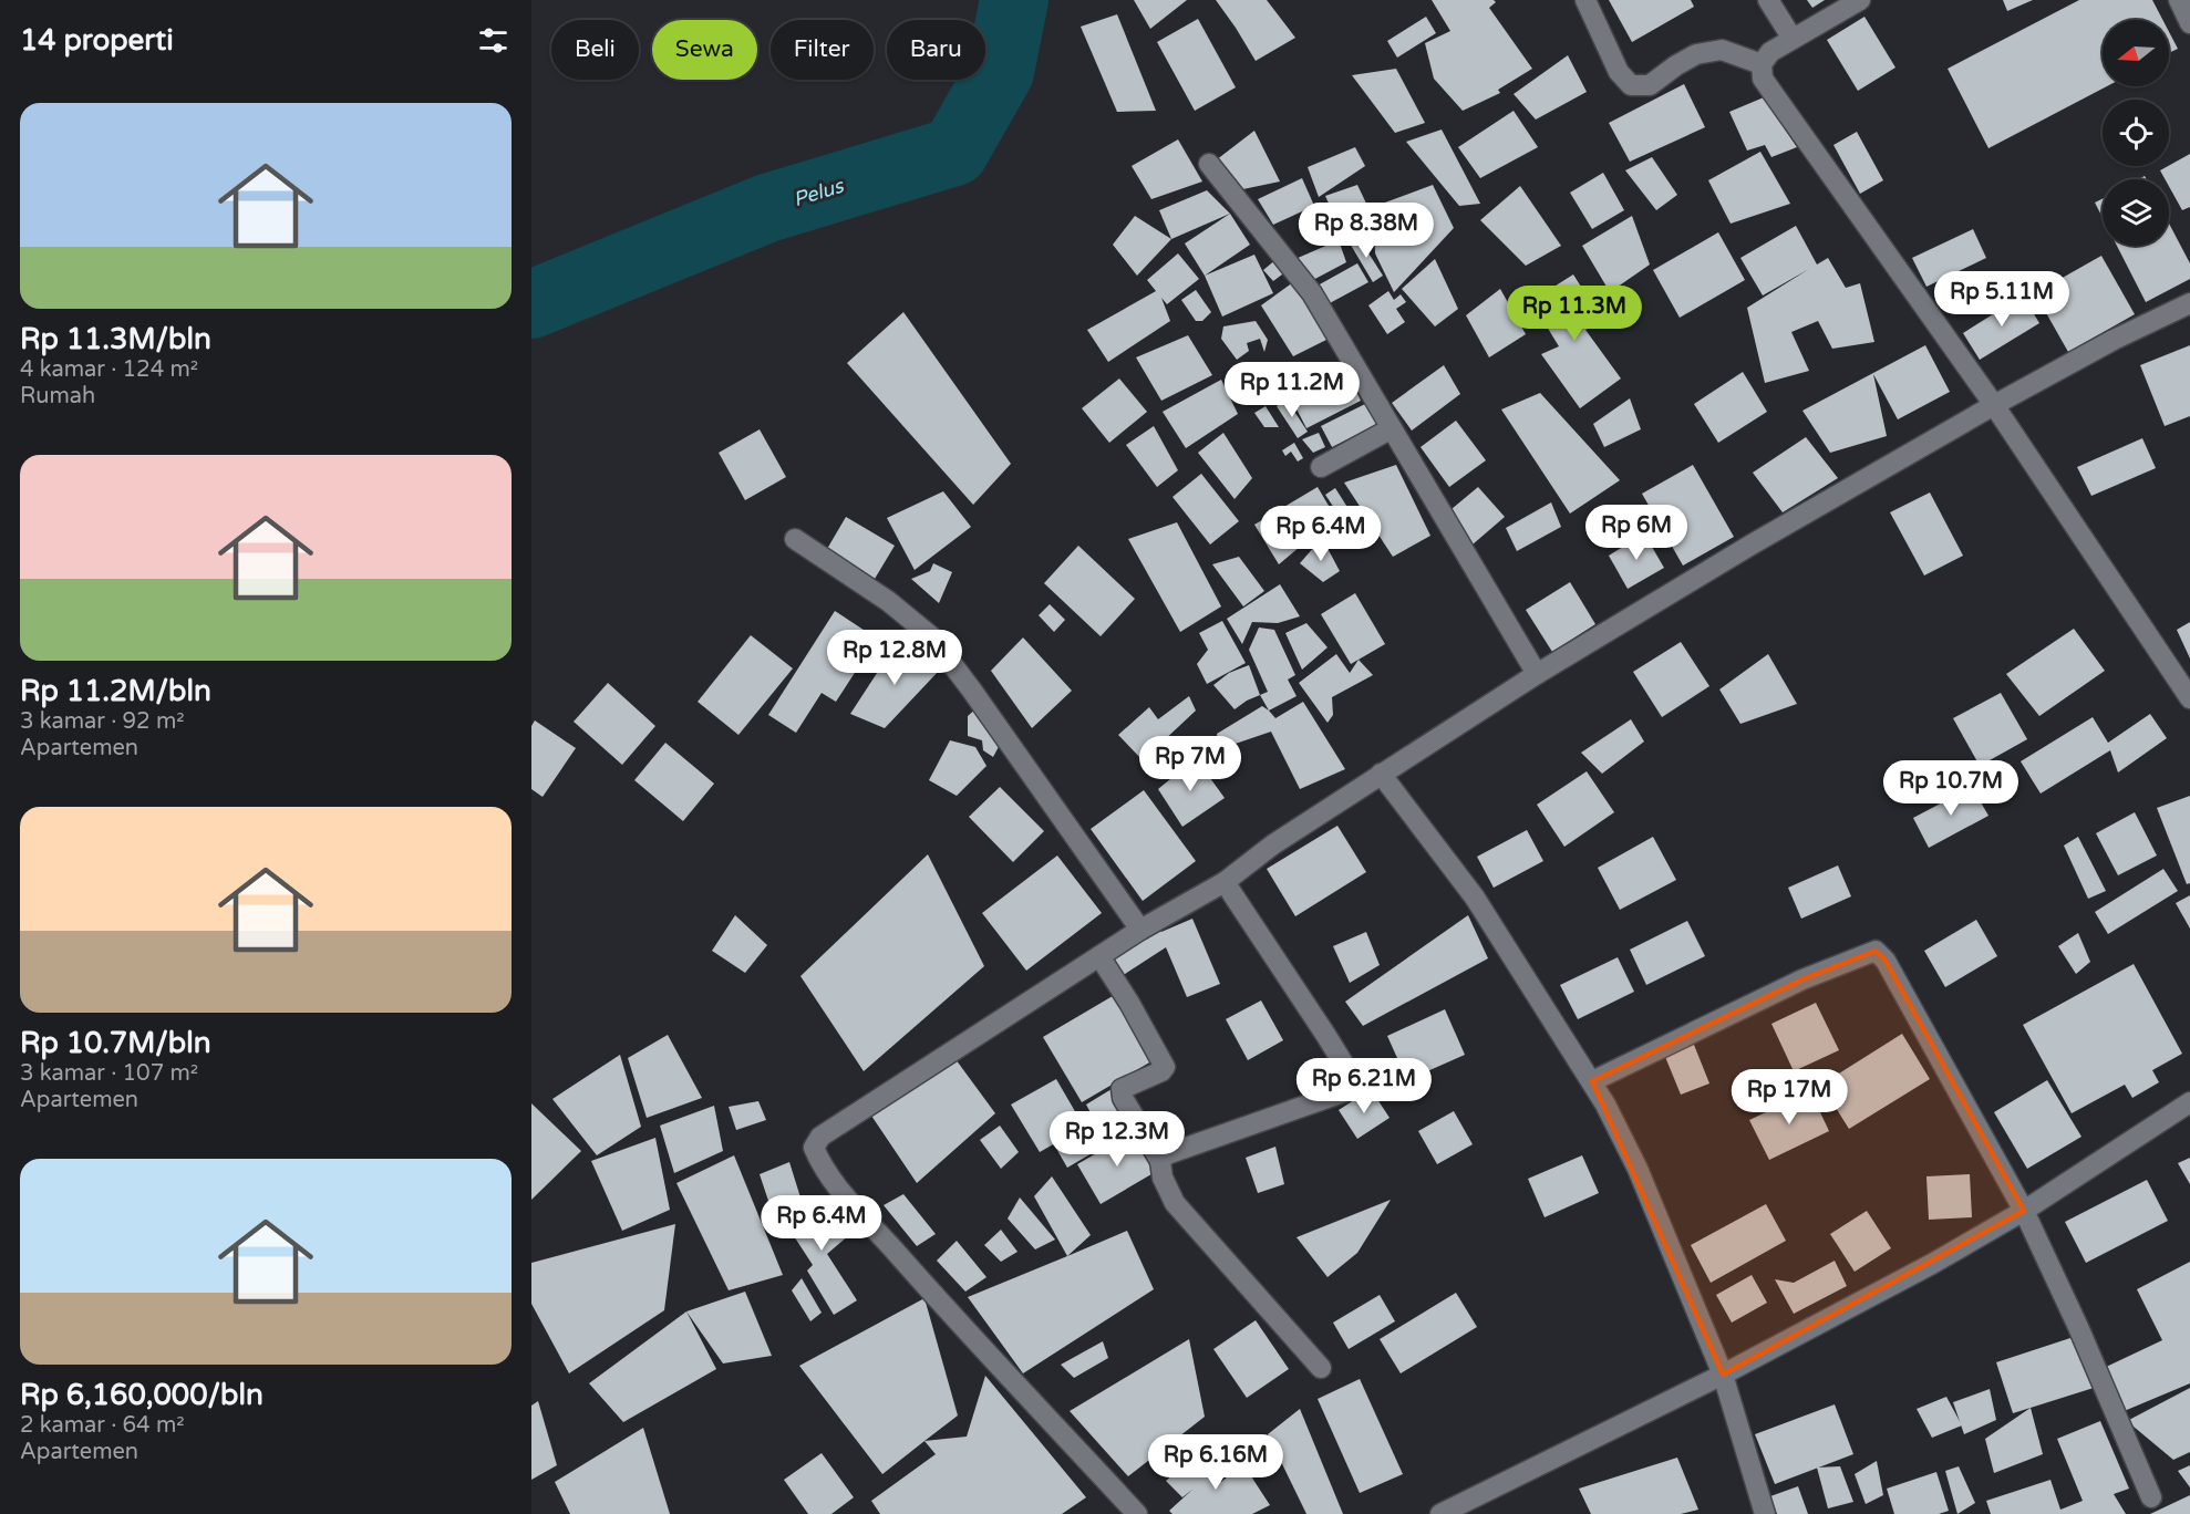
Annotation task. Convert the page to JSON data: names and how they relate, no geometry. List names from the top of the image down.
{
  "water": ["Pelus"],
  "north": "left",
  "page": {
    "heading": "14 properti",
    "chip": [
      "Beli",
      "Sewa",
      "Filter",
      "Baru"
    ],
    "list": [
      {
        "name": "Rp 11.3M/bln",
        "note": "4 kamar · 124 m² · Rumah"
      },
      {
        "name": "Rp 11.2M/bln",
        "note": "3 kamar · 92 m² · Apartemen"
      },
      {
        "name": "Rp 10.7M/bln",
        "note": "3 kamar · 107 m² · Apartemen"
      },
      {
        "name": "Rp 6,160,000/bln",
        "note": "2 kamar · 64 m² · Apartemen"
      }
    ],
    "price": [
      "Rp 8.38M",
      "Rp 5.11M",
      "Rp 11.3M",
      "Rp 11.2M",
      "Rp 6M",
      "Rp 6.4M",
      "Rp 12.8M",
      "Rp 7M",
      "Rp 10.7M",
      "Rp 6.21M",
      "Rp 17M",
      "Rp 12.3M",
      "Rp 6.4M",
      "Rp 6.16M"
    ]
  }
}
